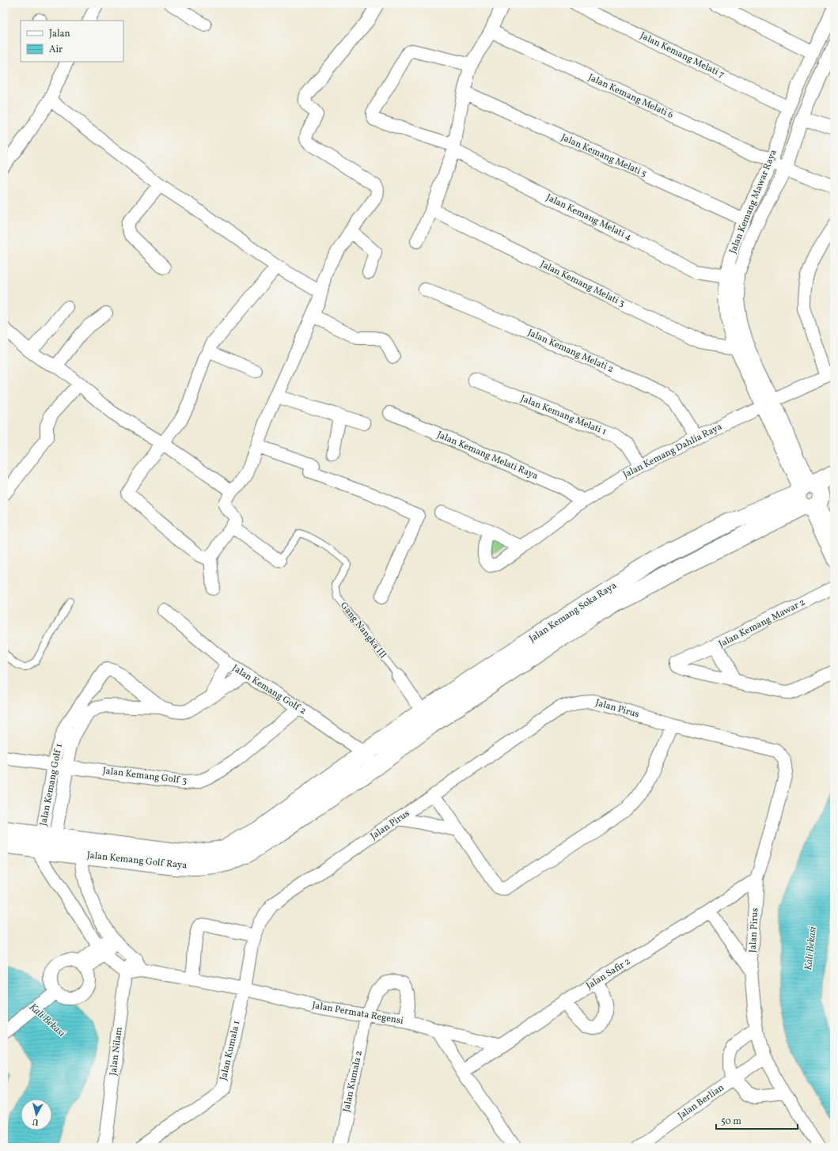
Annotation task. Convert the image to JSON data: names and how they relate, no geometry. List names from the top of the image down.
{
  "streets": {
    "street": [
      "Jalan Kemang Melati 7",
      "Jalan Kemang Melati 6",
      "Jalan Kemang Melati 5",
      "Jalan Kemang Mawar Raya",
      "Jalan Kemang Melati 4",
      "Jalan Kemang Melati 3",
      "Jalan Kemang Melati 2",
      "Jalan Kemang Melati 1",
      "Jalan Kemang Dahlia Raya",
      "Jalan Kemang Melati Raya",
      "Jalan Kemang Soka Raya",
      "Jalan Kemang Mawar 2",
      "Gang Nangka III",
      "Jalan Kemang Golf 2",
      "Jalan Pirus",
      "Jalan Kemang Golf 3",
      "Jalan Kemang Golf 1",
      "Jalan Kemang Golf Raya",
      "Jalan Safir 2",
      "Jalan Permata Regensi",
      "Jalan Kumala 1",
      "Jalan Nilam",
      "Jalan Kumala 2",
      "Jalan Berlian"
    ]
  },
  "crossings": [
    ["Jalan Kemang Melati 7", "Jalan Kemang Mawar Raya"],
    ["Jalan Kemang Melati 6", "Jalan Kemang Mawar Raya"],
    ["Jalan Kemang Melati 5", "Jalan Kemang Mawar Raya"],
    ["Jalan Kemang Mawar Raya", "Jalan Kemang Melati 4"],
    ["Jalan Kemang Mawar Raya", "Jalan Kemang Melati 3"],
    ["Jalan Kemang Mawar Raya", "Jalan Kemang Dahlia Raya"],
    ["Jalan Kemang Mawar Raya", "Jalan Kemang Soka Raya"],
    ["Jalan Kemang Melati 2", "Jalan Kemang Dahlia Raya"],
    ["Jalan Kemang Melati 1", "Jalan Kemang Dahlia Raya"],
    ["Jalan Kemang Dahlia Raya", "Jalan Kemang Melati Raya"],
    ["Jalan Kemang Soka Raya", "Jalan Kemang Golf 2"],
    ["Jalan Kemang Soka Raya", "Jalan Kemang Golf Raya"],
    ["Jalan Kemang Golf 2", "Jalan Kemang Golf 3"],
    ["Jalan Kemang Golf 2", "Jalan Kemang Golf 1"],
    ["Jalan Kemang Golf 2", "Jalan Kemang Golf Raya"],
    ["Jalan Pirus", "Jalan Safir 2"],
    ["Jalan Pirus", "Jalan Permata Regensi"],
    ["Jalan Pirus", "Jalan Kumala 1"],
    ["Jalan Pirus", "Jalan Berlian"],
    ["Jalan Kemang Golf 3", "Jalan Kemang Golf 1"],
    ["Jalan Kemang Golf 1", "Jalan Kemang Golf Raya"],
    ["Jalan Safir 2", "Jalan Permata Regensi"],
    ["Jalan Permata Regensi", "Jalan Kumala 1"],
    ["Jalan Permata Regensi", "Jalan Nilam"],
    ["Jalan Permata Regensi", "Jalan Kumala 2"]
  ],
  "water": ["Kali Bekasi"],
  "legend": ["Jalan", "Air"],
  "scale_bar": "50 m",
  "north": "bottom"
}
